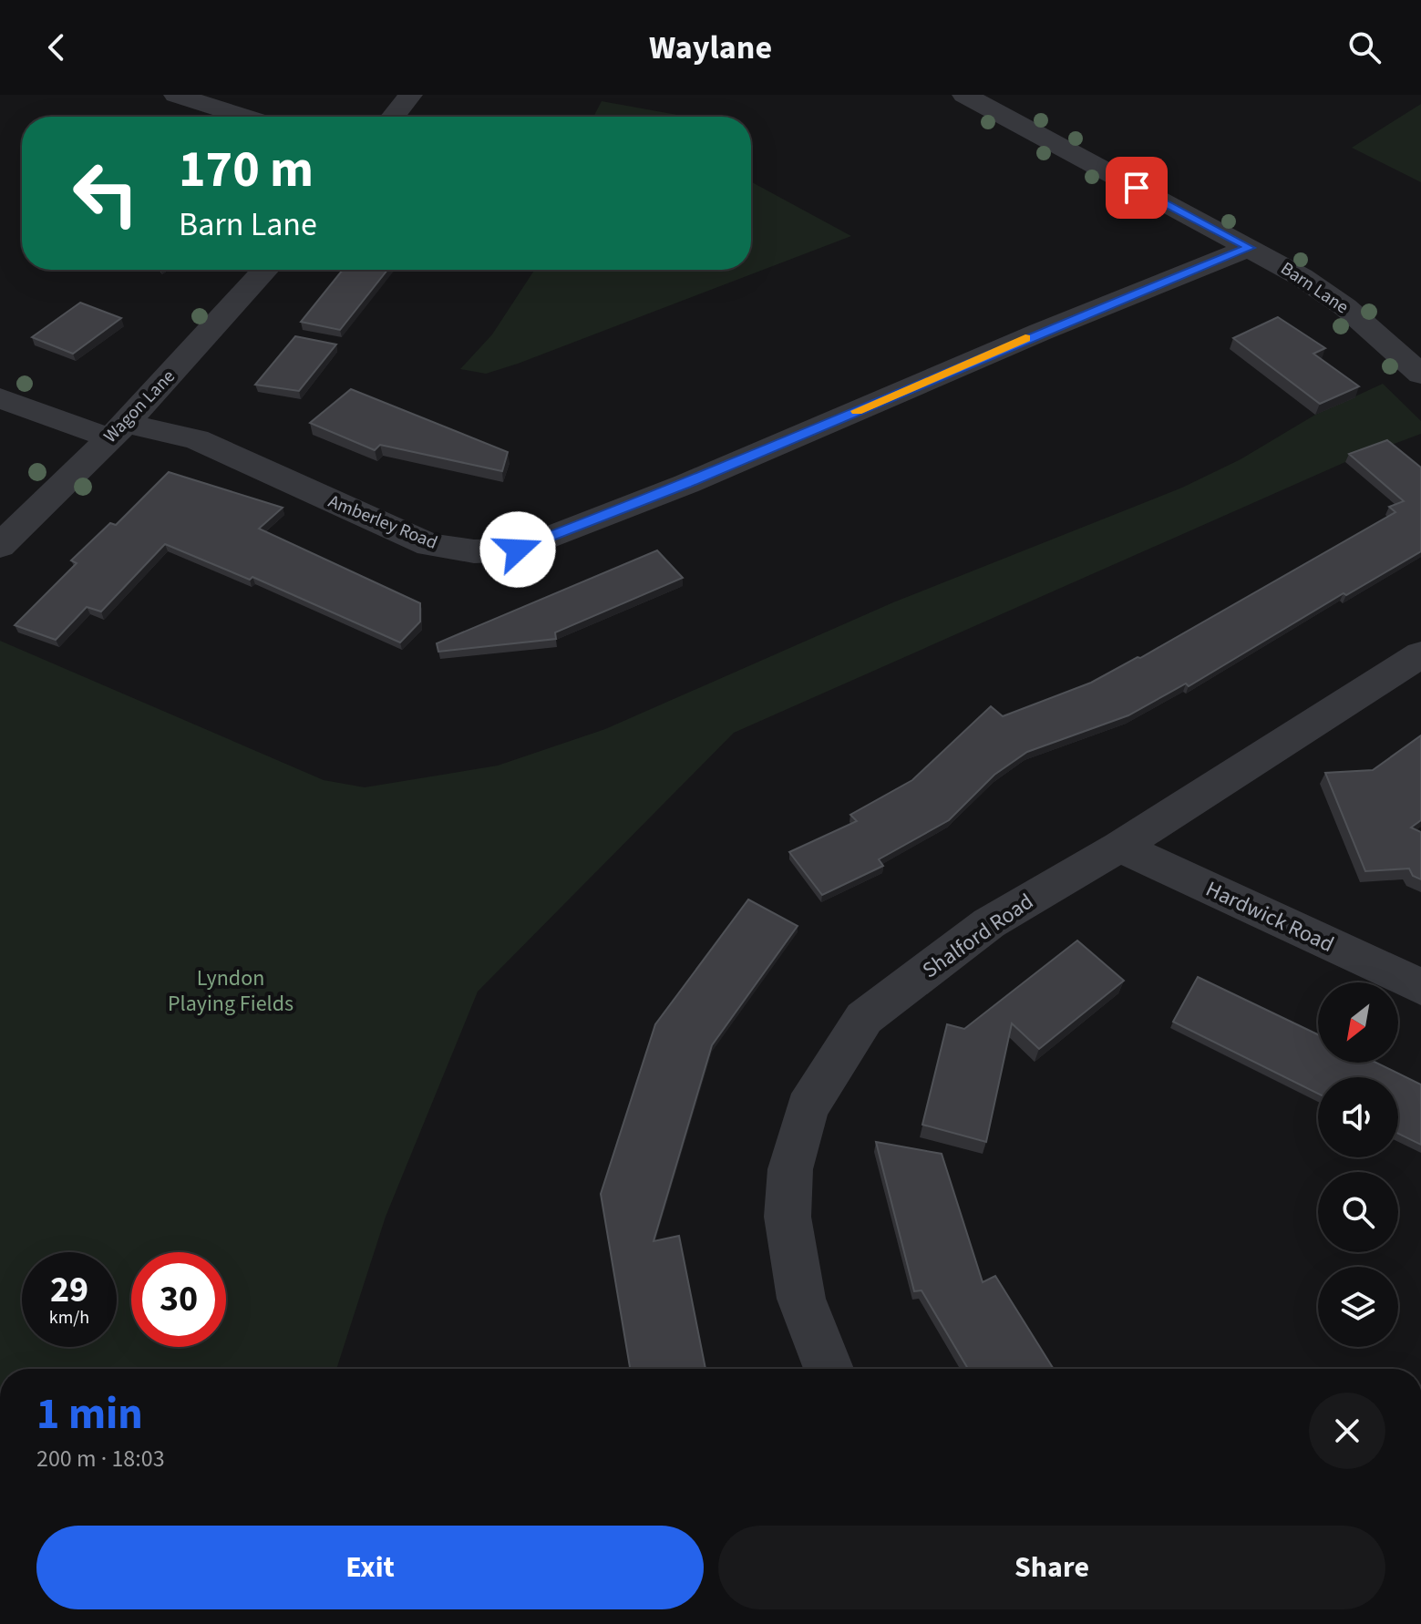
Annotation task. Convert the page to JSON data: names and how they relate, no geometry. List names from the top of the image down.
{
  "streets": {
    "street": [
      "Barn Lane",
      "Wagon Lane",
      "Amberley Road",
      "Hardwick Road",
      "Shalford Road"
    ]
  },
  "crossings": [
    ["Barn Lane", "Amberley Road"],
    ["Wagon Lane", "Amberley Road"],
    ["Hardwick Road", "Shalford Road"]
  ],
  "parks": ["Lyndon Playing Fields"],
  "north": "bottom left",
  "page": {
    "header": "Waylane",
    "turn": ["170 m", "Barn Lane"],
    "speed": "29 km/h",
    "limit": "30",
    "heading": ["1 min", "200 m · 18:03"],
    "buttons": ["Exit", "Share"]
  }
}
